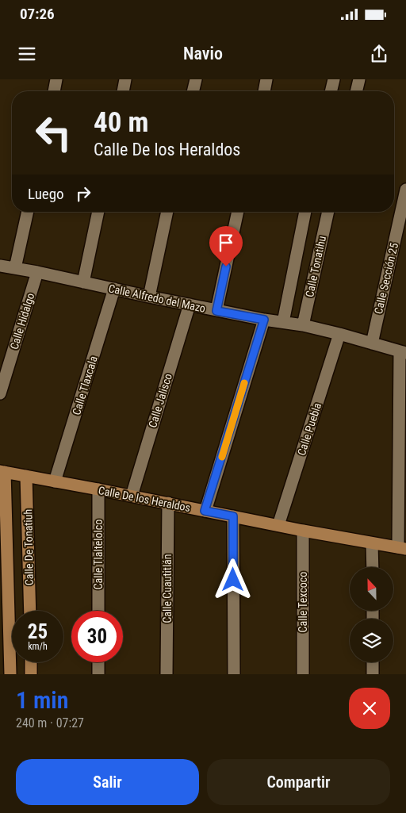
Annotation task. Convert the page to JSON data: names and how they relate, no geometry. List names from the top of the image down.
{
  "streets": {
    "street": [
      "Calle Tonatihu",
      "Calle Sección 25",
      "Calle Alfredo del Mazo",
      "Calle Hidalgo",
      "Calle Tlaxcala",
      "Calle Jalisco",
      "Calle Puebla",
      "Calle De los Heraldos",
      "Calle De Tonatiuh",
      "Calle Tlaltelolco",
      "Calle Cuautitlán",
      "Calle Texcoco"
    ]
  },
  "crossings": [
    ["Calle Tonatihu", "Calle Alfredo del Mazo"],
    ["Calle Sección 25", "Calle Alfredo del Mazo"],
    ["Calle Alfredo del Mazo", "Calle Hidalgo"],
    ["Calle Alfredo del Mazo", "Calle Tlaxcala"],
    ["Calle Alfredo del Mazo", "Calle Jalisco"],
    ["Calle Alfredo del Mazo", "Calle Puebla"],
    ["Calle Tlaxcala", "Calle De los Heraldos"],
    ["Calle Jalisco", "Calle De los Heraldos"],
    ["Calle Puebla", "Calle De los Heraldos"],
    ["Calle De los Heraldos", "Calle De Tonatiuh"],
    ["Calle De los Heraldos", "Calle Tlaltelolco"],
    ["Calle De los Heraldos", "Calle Cuautitlán"],
    ["Calle De los Heraldos", "Calle Texcoco"]
  ],
  "north": "top",
  "page": {
    "status": "07:26",
    "header": "Navio",
    "turn": ["40 m", "Calle De los Heraldos"],
    "then": "Luego",
    "speed": "25 km/h",
    "limit": "30",
    "heading": ["1 min", "240 m · 07:27"],
    "buttons": ["Salir", "Compartir"]
  }
}
